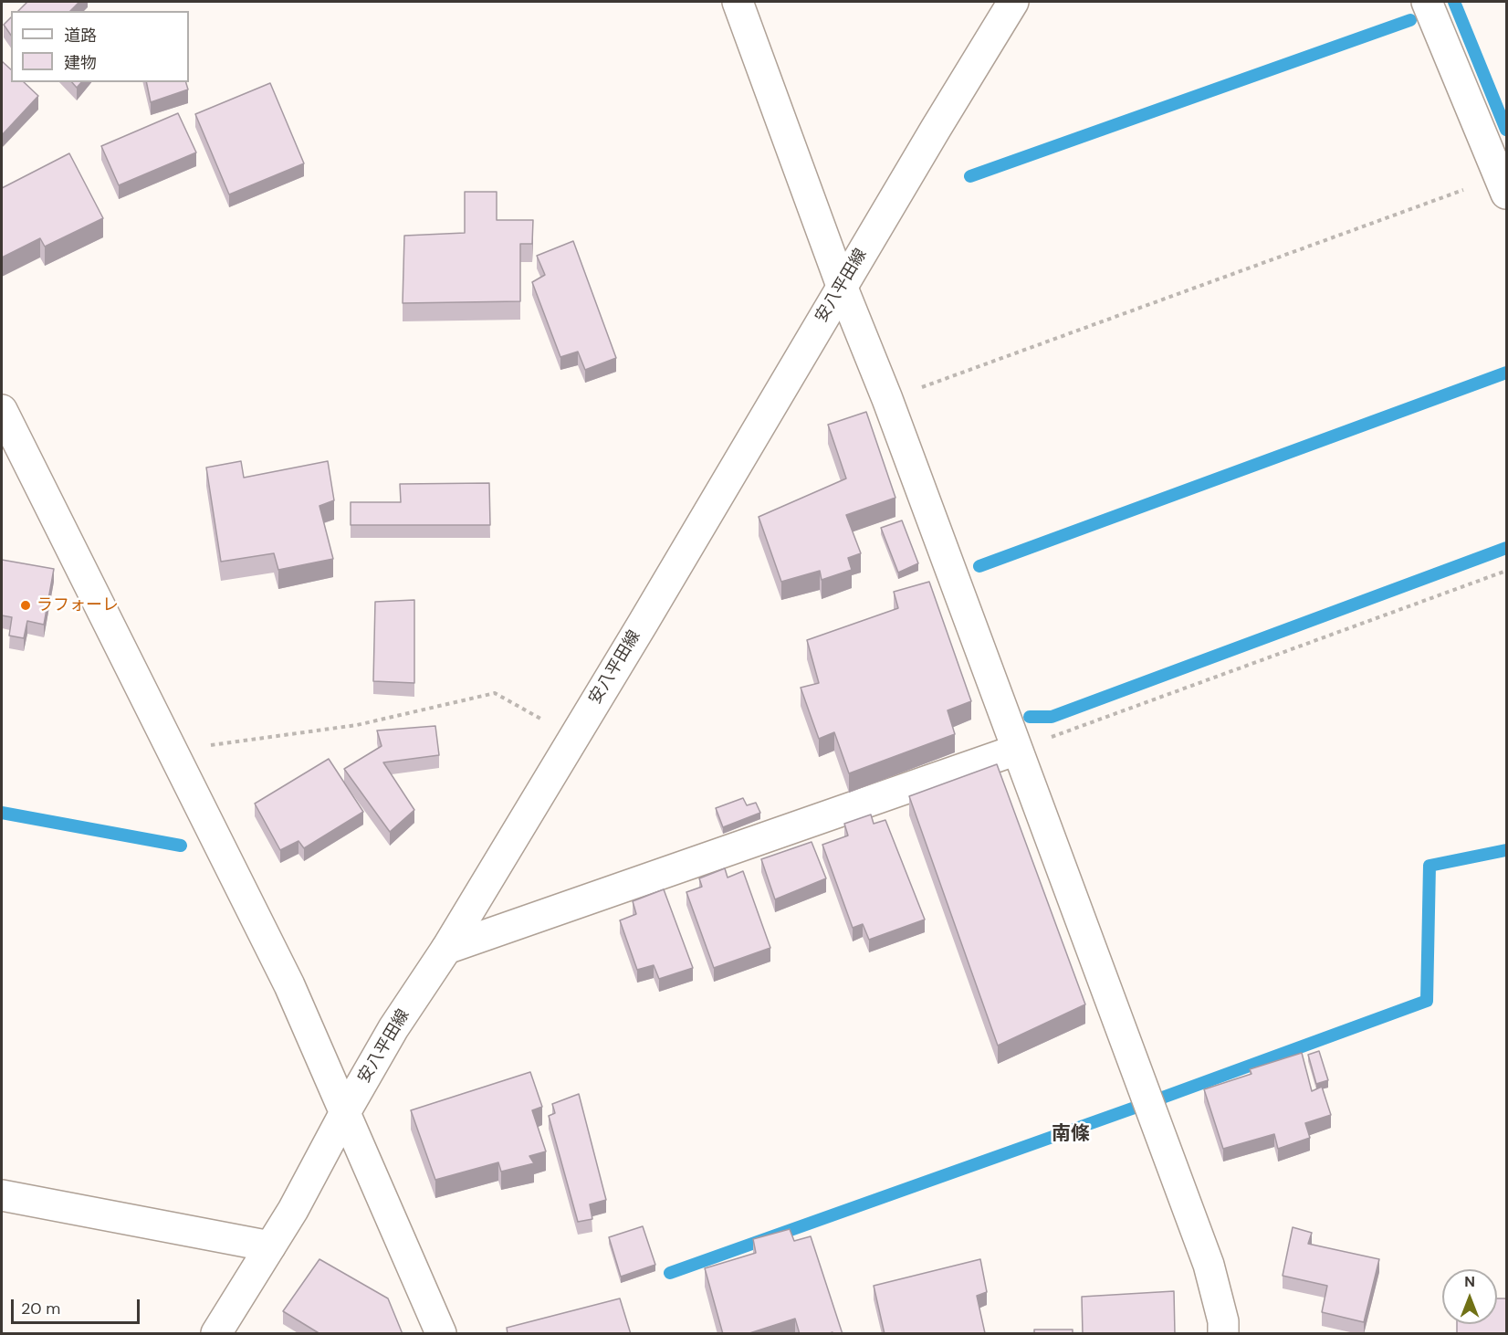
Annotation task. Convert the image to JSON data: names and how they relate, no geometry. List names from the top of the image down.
{
  "streets": {
    "street": ["安八平田線"]
  },
  "districts": ["南條"],
  "places": ["ラフォーレ"],
  "legend": ["道路", "建物"],
  "scale_bar": "20 m",
  "north": "top"
}
